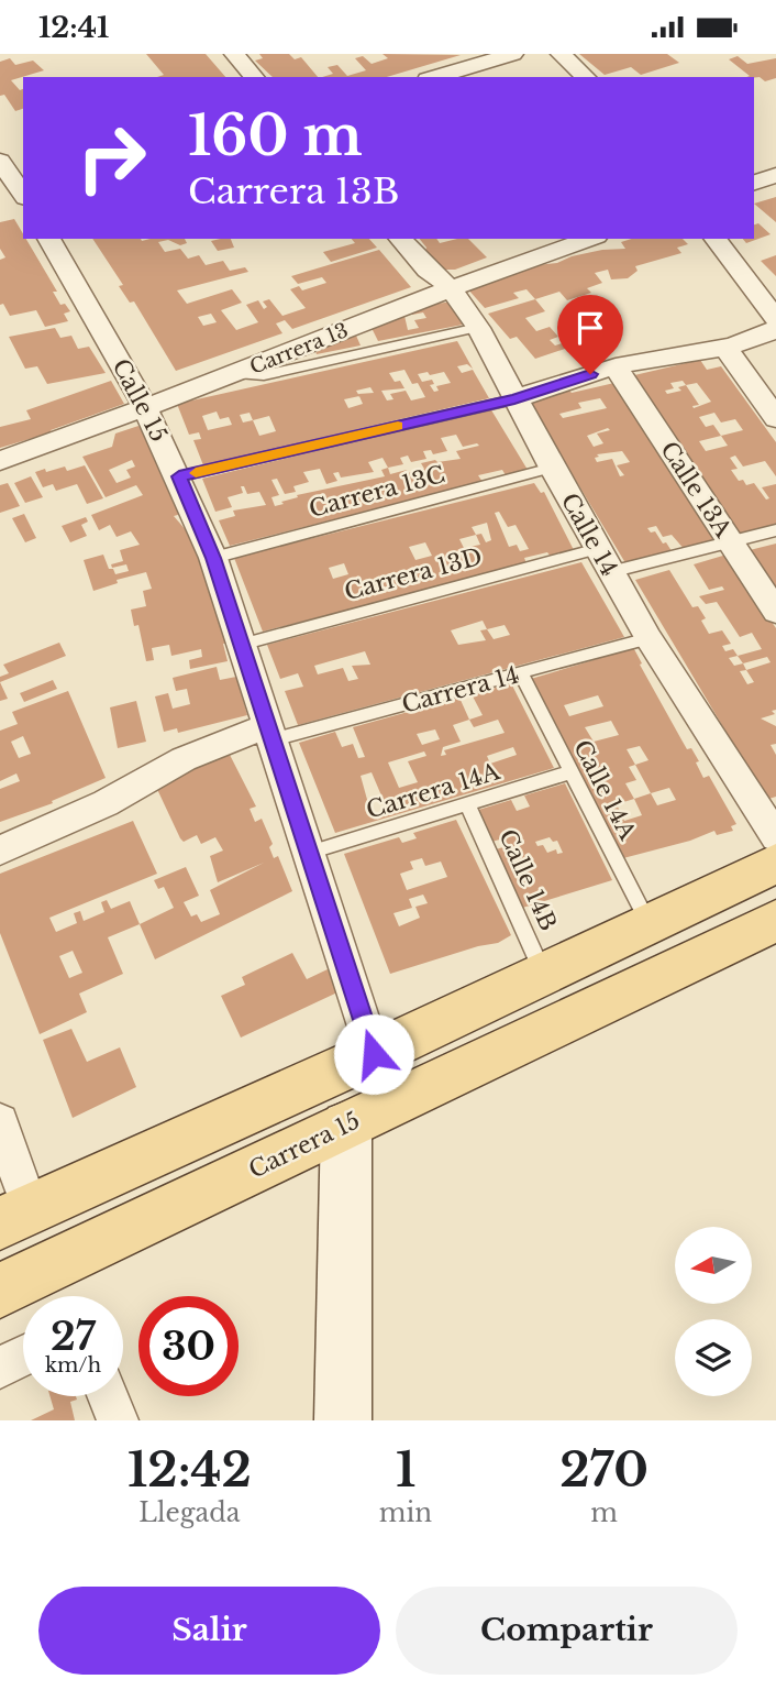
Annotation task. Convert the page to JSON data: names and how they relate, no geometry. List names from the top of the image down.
{
  "streets": {
    "main road": ["Carrera 15"],
    "street": [
      "Carrera 13",
      "Calle 15",
      "Calle 13A",
      "Calle 14",
      "Carrera 14"
    ],
    "lane": [
      "Carrera 13C",
      "Carrera 13D",
      "Calle 14A",
      "Carrera 14A",
      "Calle 14B"
    ]
  },
  "crossings": [
    ["Carrera 13", "Calle 15"],
    ["Carrera 13", "Calle 14"],
    ["Calle 15", "Carrera 13C"],
    ["Calle 15", "Carrera 13D"],
    ["Calle 15", "Carrera 14"],
    ["Calle 15", "Carrera 14A"],
    ["Carrera 13C", "Calle 14"],
    ["Calle 14", "Carrera 13D"],
    ["Calle 14", "Carrera 14"],
    ["Carrera 14", "Calle 14A"],
    ["Calle 14A", "Carrera 14A"],
    ["Carrera 14A", "Calle 14B"]
  ],
  "north": "left",
  "page": {
    "status": "12:41",
    "turn": ["160 m", "Carrera 13B"],
    "speed": "27 km/h",
    "limit": "30",
    "eta": [
      "12:42",
      "Llegada",
      "1",
      "min",
      "270",
      "m"
    ],
    "buttons": ["Salir", "Compartir"]
  }
}
